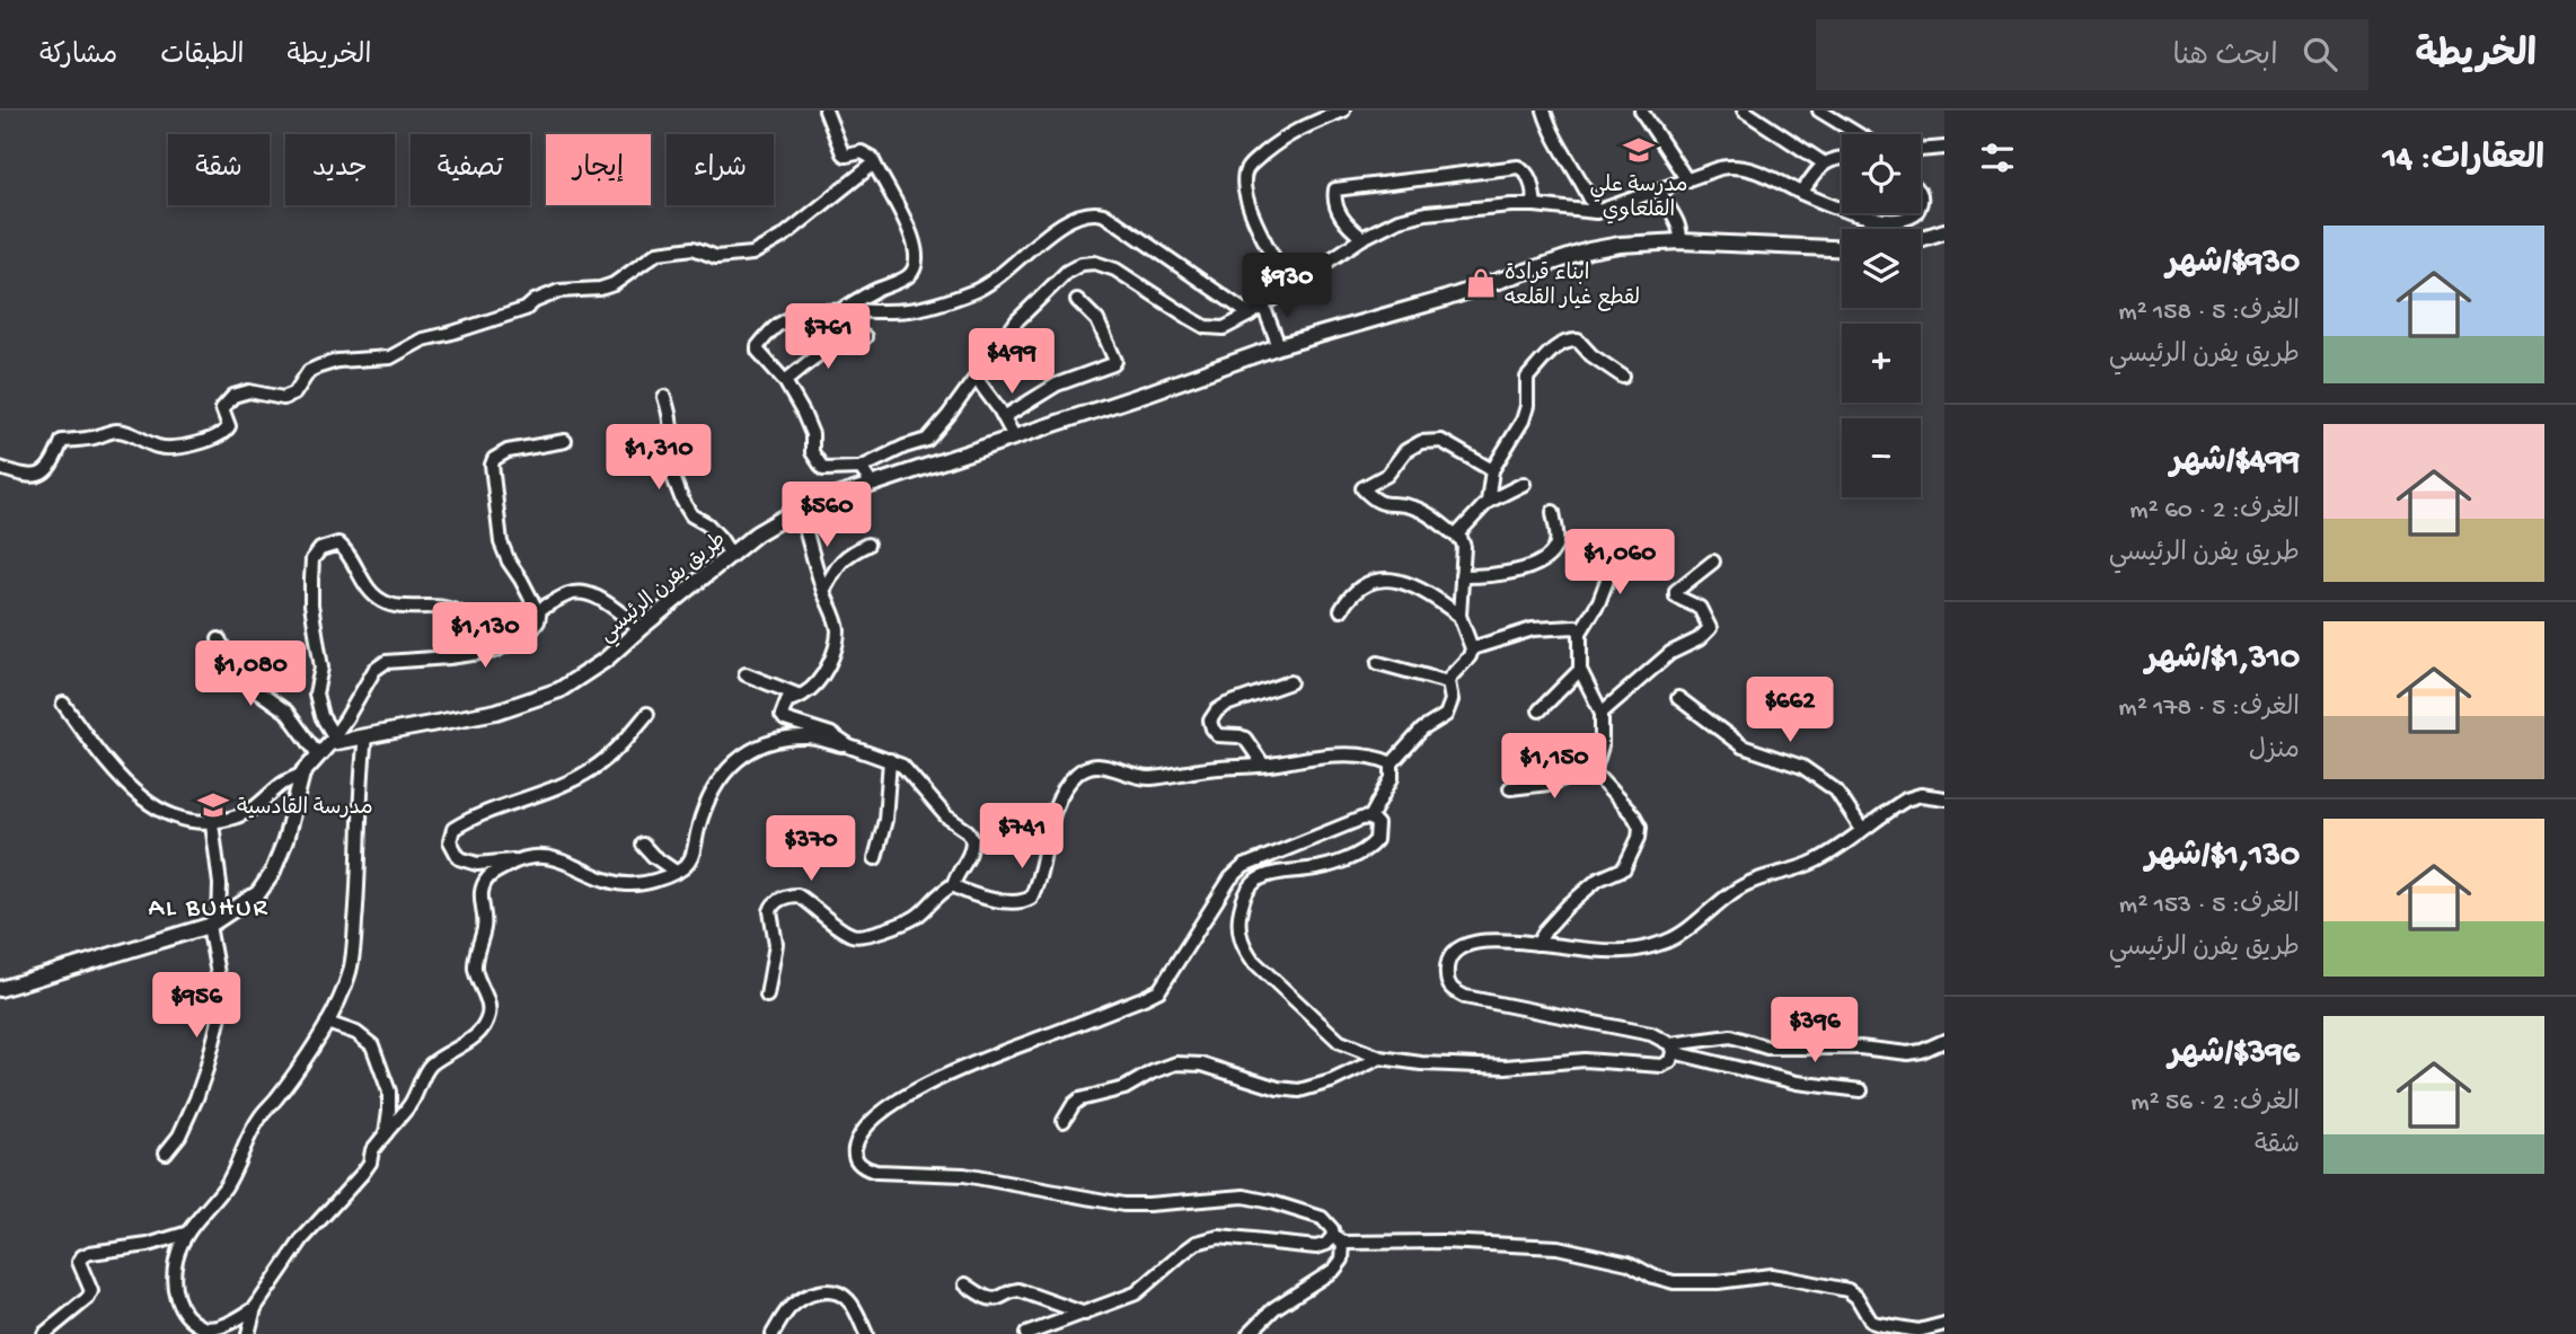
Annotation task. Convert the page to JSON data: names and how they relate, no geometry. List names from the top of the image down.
{
  "streets": {
    "main road": ["طريق يفرن الرئيسي"]
  },
  "districts": ["AL BUHUR"],
  "places": {
    "school or university": ["مدرسة علي القلعاوي", "مدرسة القادسية"],
    "shop": ["ابناء قرادة لقطع غيار القلعه"]
  },
  "page": {
    "header": "الخريطة",
    "search": "ابحث هنا",
    "nav": ["الخريطة", "الطبقات", "مشاركة"],
    "heading": "العقارات: 14",
    "map_buttons": ["+", "−"],
    "chip": [
      "شراء",
      "إيجار",
      "تصفية",
      "جديد",
      "شقة"
    ],
    "list": [
      {
        "name": "$930/شهر",
        "note": "الغرف: 5 · 158 m² · طريق يفرن الرئيسي"
      },
      {
        "name": "$499/شهر",
        "note": "الغرف: 2 · 60 m² · طريق يفرن الرئيسي"
      },
      {
        "name": "$1,310/شهر",
        "note": "الغرف: 5 · 178 m² · منزل"
      },
      {
        "name": "$1,130/شهر",
        "note": "الغرف: 5 · 153 m² · طريق يفرن الرئيسي"
      },
      {
        "name": "$396/شهر",
        "note": "الغرف: 2 · 56 m² · شقة"
      }
    ],
    "price": [
      "$930",
      "$761",
      "$499",
      "$1,310",
      "$560",
      "$1,060",
      "$1,130",
      "$1,080",
      "$662",
      "$1,150",
      "$741",
      "$370",
      "$956",
      "$396"
    ]
  }
}
